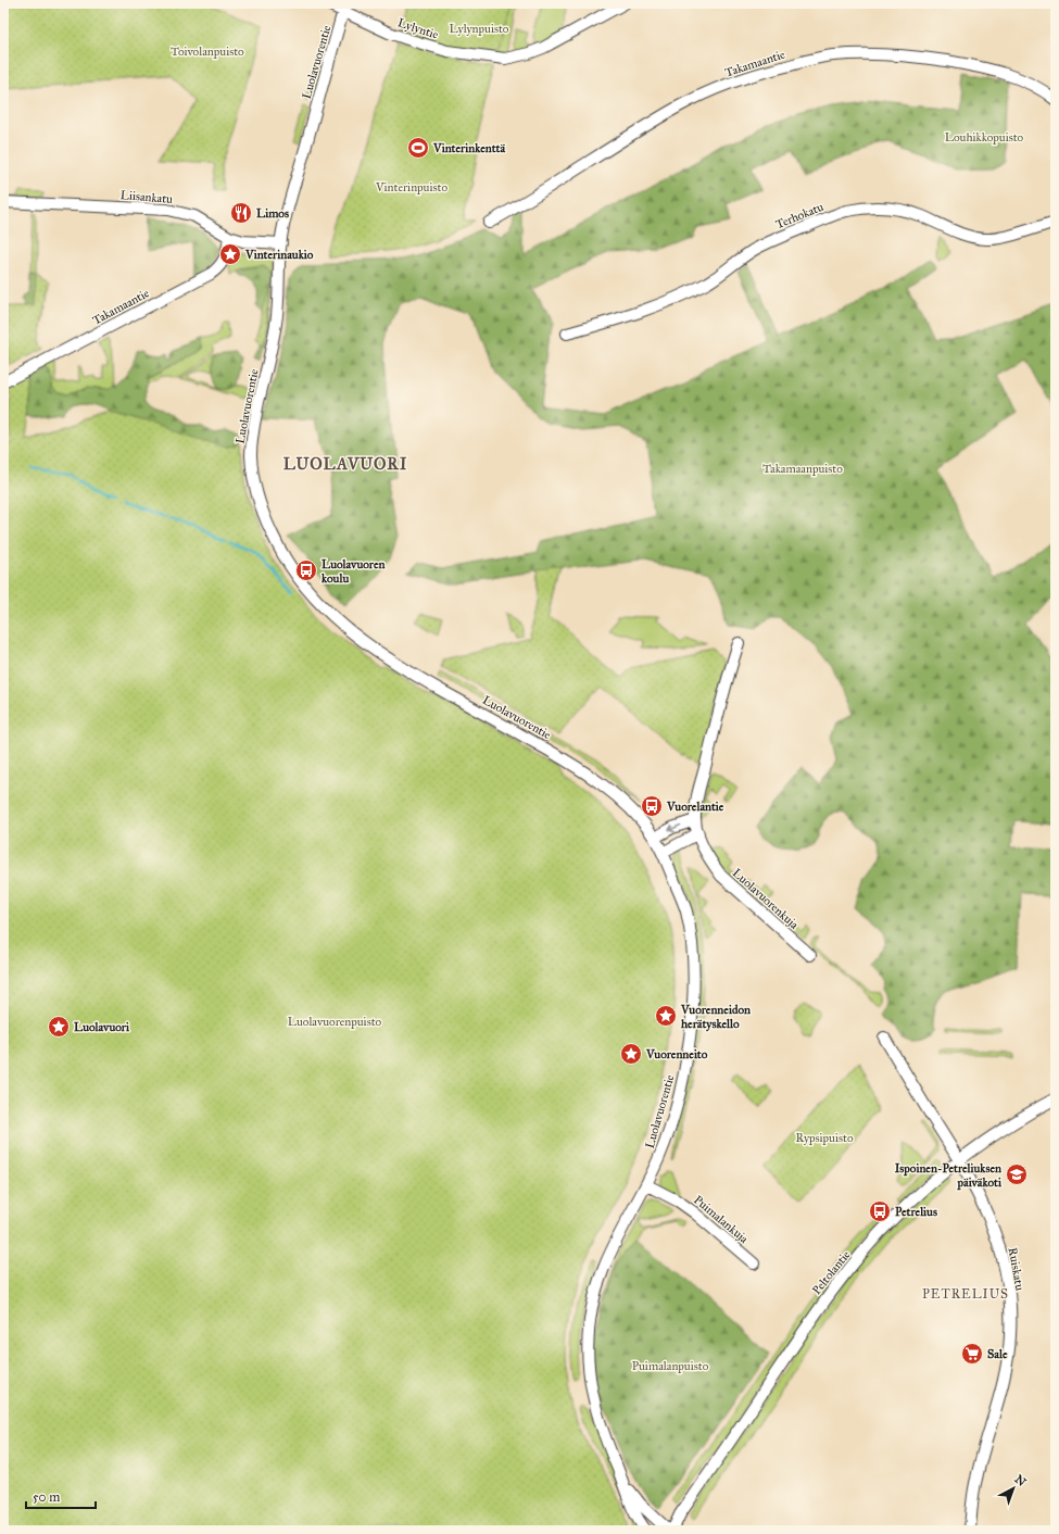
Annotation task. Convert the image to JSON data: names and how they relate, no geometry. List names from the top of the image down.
{
  "streets": {
    "street": [
      "Lylyntie",
      "Luolavuorentie",
      "Takamaantie",
      "Liisankatu",
      "Terhokatu",
      "Luolavuorenkuja",
      "Puimalankuja",
      "Ruiskatu",
      "Peltolantie"
    ]
  },
  "crossings": [
    ["Lylyntie", "Luolavuorentie"],
    ["Luolavuorentie", "Liisankatu"],
    ["Luolavuorentie", "Puimalankuja"],
    ["Luolavuorentie", "Peltolantie"],
    ["Takamaantie", "Liisankatu"],
    ["Ruiskatu", "Peltolantie"]
  ],
  "districts": ["LUOLAVUORI", "PETRELIUS"],
  "parks": [
    "Lylynpuisto",
    "Toivolanpuisto",
    "Louhikkopuisto",
    "Vinterinpuisto",
    "Takamaanpuisto",
    "Luolavuorenpuisto",
    "Rypsipuisto",
    "Puimalanpuisto"
  ],
  "places": {
    "sports": ["Vinterinkenttä"],
    "restaurant": ["Limos"],
    "place": [
      "Vinterinaukio",
      "Vuorenneidon herätyskello",
      "Luolavuori",
      "Vuorenneito"
    ],
    "bus stop": ["Luolavuoren koulu", "Vuorelantie", "Petrelius"],
    "school or university": ["Ispoinen-Petreliuksen päiväkoti"],
    "supermarket": ["Sale"]
  },
  "scale_bar": "50 m",
  "north": "top right"
}
